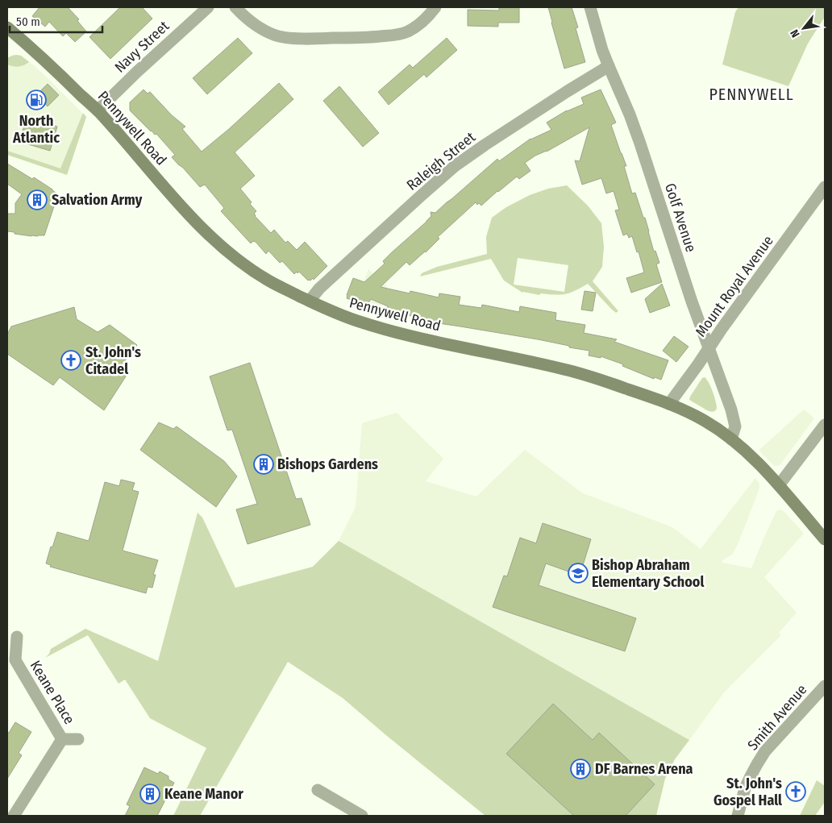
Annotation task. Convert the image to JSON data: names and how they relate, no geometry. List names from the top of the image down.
{
  "streets": {
    "street": [
      "Navy Street",
      "Pennywell Road",
      "Raleigh Street",
      "Golf Avenue",
      "Mount Royal Avenue",
      "Keane Place",
      "Smith Avenue"
    ]
  },
  "crossings": [
    ["Navy Street", "Pennywell Road"],
    ["Pennywell Road", "Raleigh Street"],
    ["Pennywell Road", "Golf Avenue"],
    ["Pennywell Road", "Mount Royal Avenue"],
    ["Raleigh Street", "Golf Avenue"],
    ["Golf Avenue", "Mount Royal Avenue"]
  ],
  "districts": ["PENNYWELL"],
  "places": {
    "fuel station": ["North Atlantic"],
    "building": [
      "Salvation Army",
      "Bishops Gardens",
      "DF Barnes Arena",
      "Keane Manor"
    ],
    "church": ["St. John's Citadel", "St. John's Gospel Hall"],
    "school or university": ["Bishop Abraham Elementary School"]
  },
  "scale_bar": "50 m",
  "north": "bottom left"
}
